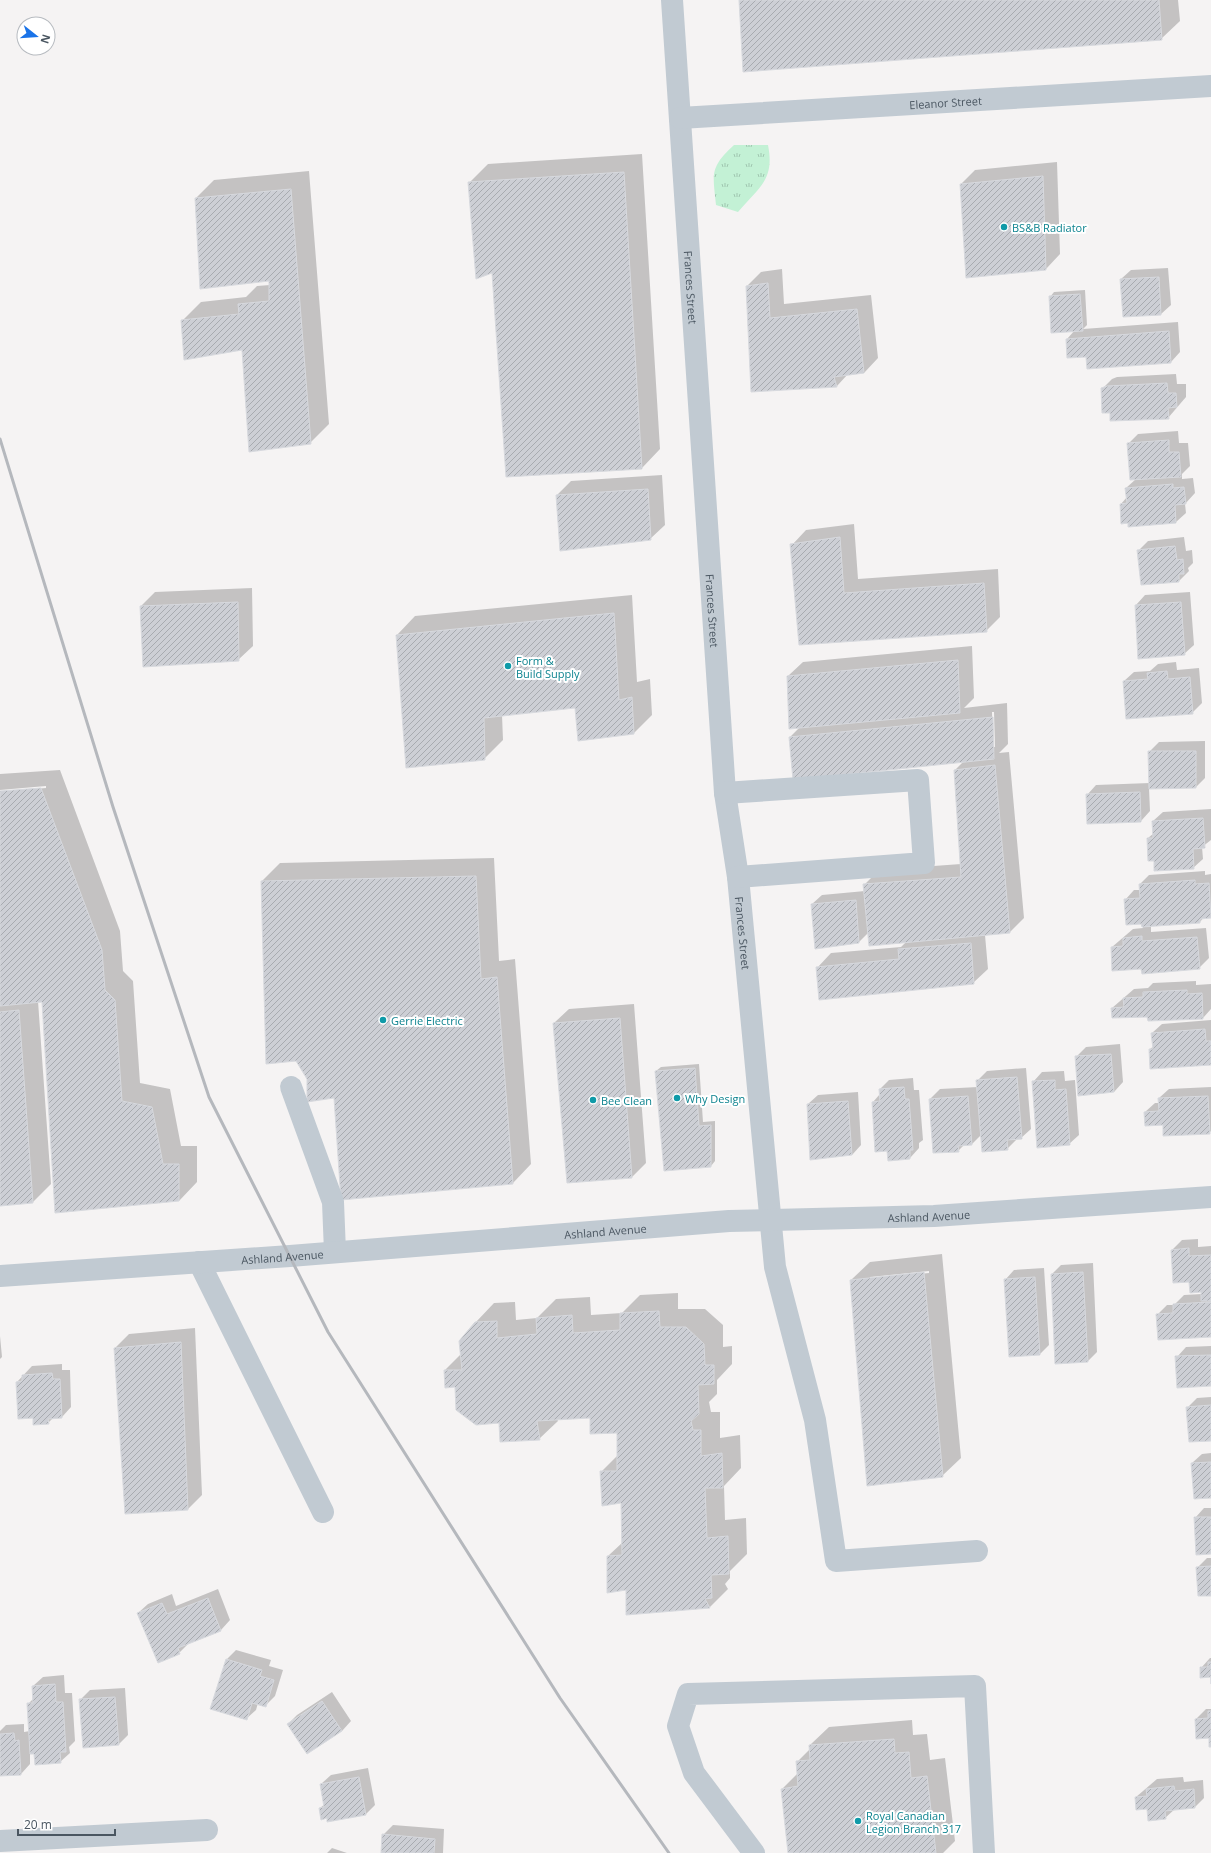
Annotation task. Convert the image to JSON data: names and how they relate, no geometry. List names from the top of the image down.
{
  "streets": {
    "street": ["Eleanor Street", "Frances Street", "Ashland Avenue"]
  },
  "crossings": [
    ["Eleanor Street", "Frances Street"],
    ["Frances Street", "Ashland Avenue"]
  ],
  "places": [
    "BS&B Radiator",
    "Form & Build Supply",
    "Gerrie Electric",
    "Why Design",
    "Bee Clean",
    "Royal Canadian Legion Branch 317"
  ],
  "scale_bar": "20 m",
  "north": "right"
}
